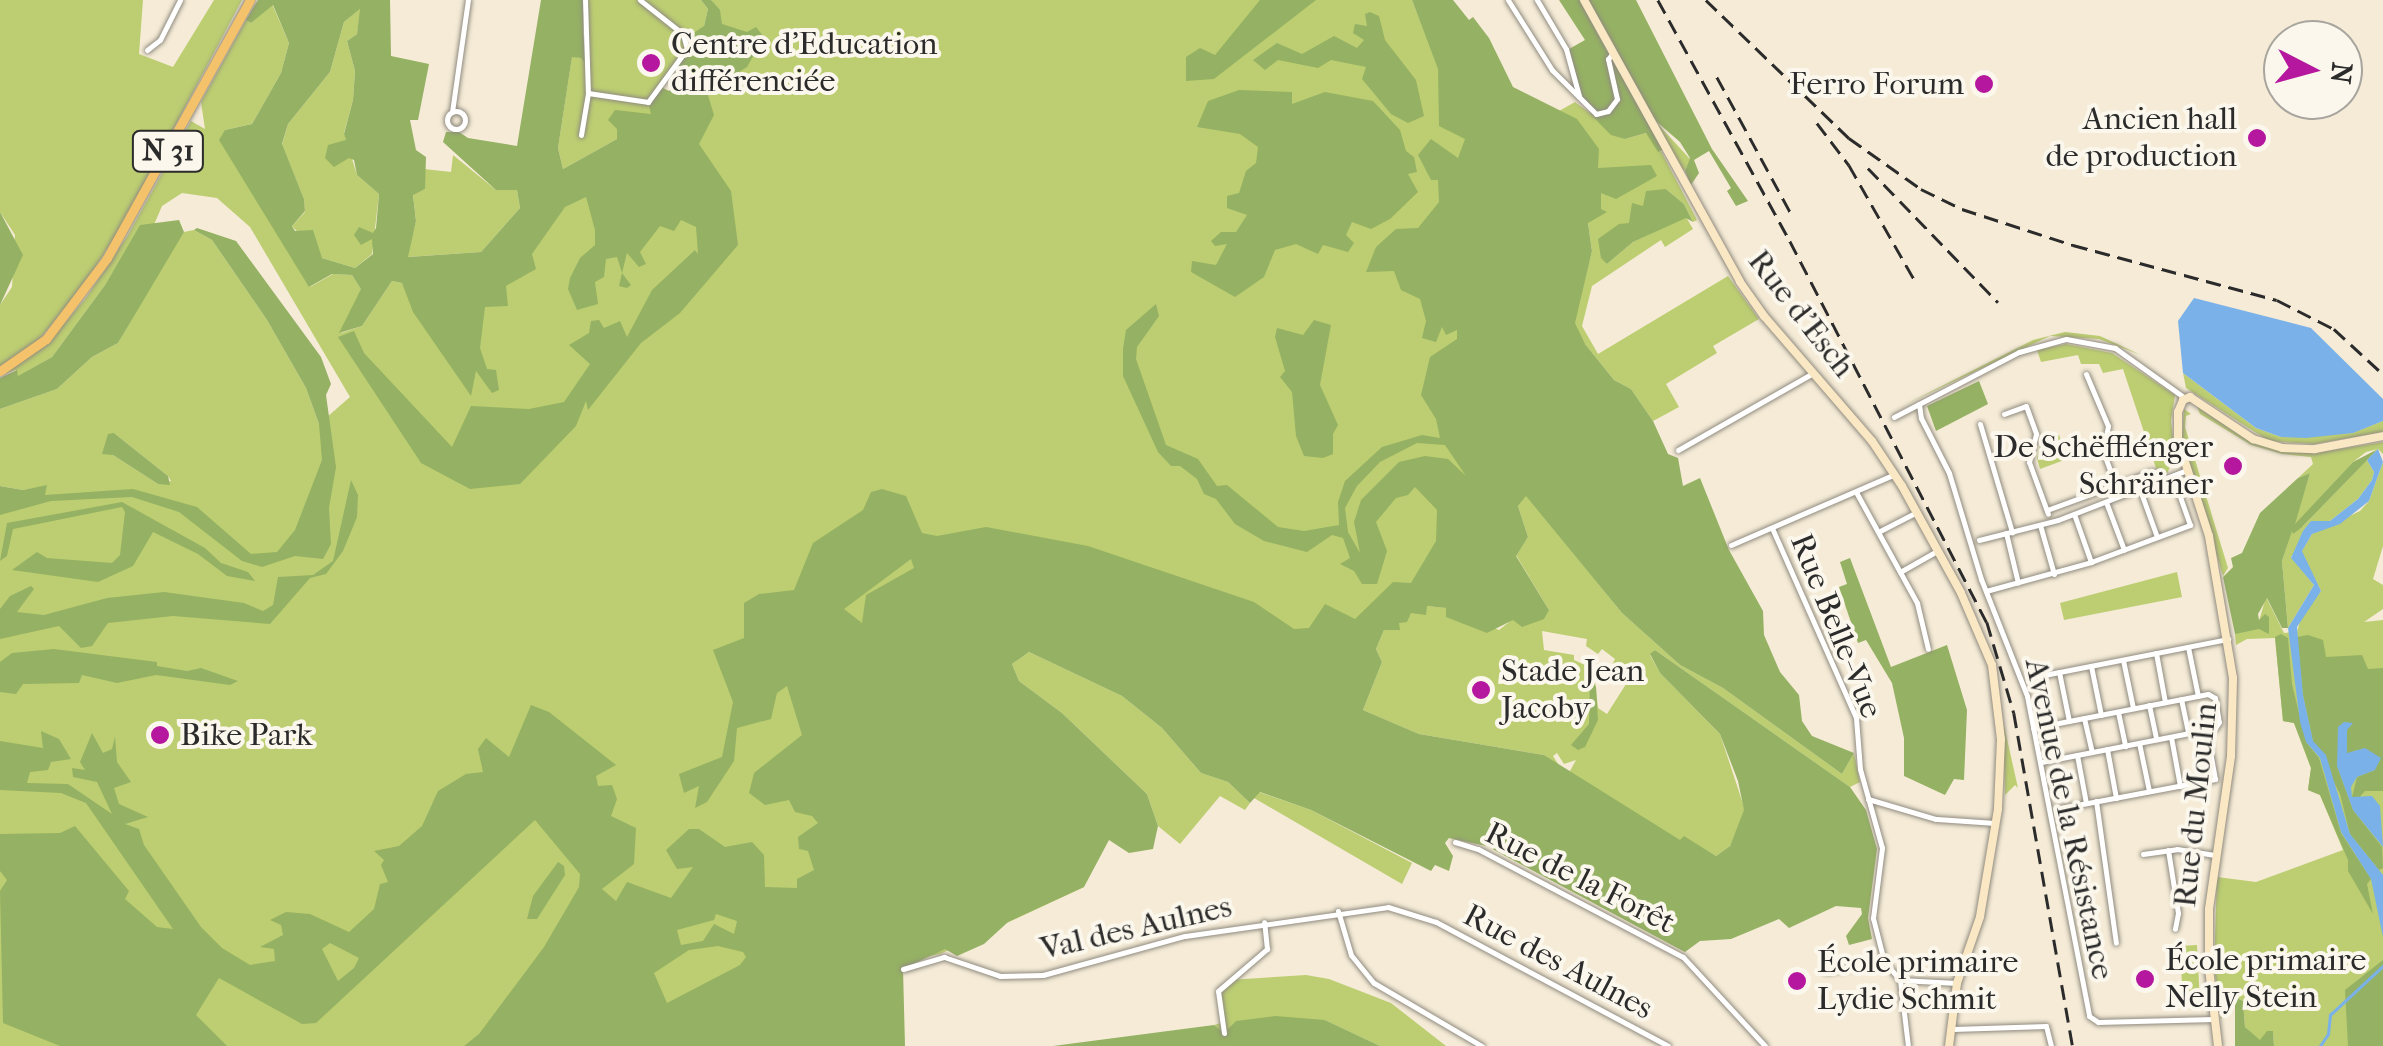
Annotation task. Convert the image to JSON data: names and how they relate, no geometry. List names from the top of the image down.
{
  "streets": {
    "main road": ["N 31"],
    "street": [
      "Rue d'Esch",
      "Rue Belle-Vue",
      "Rue du Moulin",
      "Avenue de la Résistance",
      "Rue de la Forêt",
      "Val des Aulnes",
      "Rue des Aulnes"
    ]
  },
  "crossings": [
    ["Rue du Moulin", "Avenue de la Résistance"],
    ["Val des Aulnes", "Rue des Aulnes"]
  ],
  "places": [
    "Centre d'Education différenciée",
    "Ferro Forum",
    "Ancien hall de production",
    "De Schëfflénger Schräiner",
    "Stade Jean Jacoby",
    "Bike Park",
    "École primaire Nelly Stein",
    "École primaire Lydie Schmit"
  ],
  "north": "right"
}
